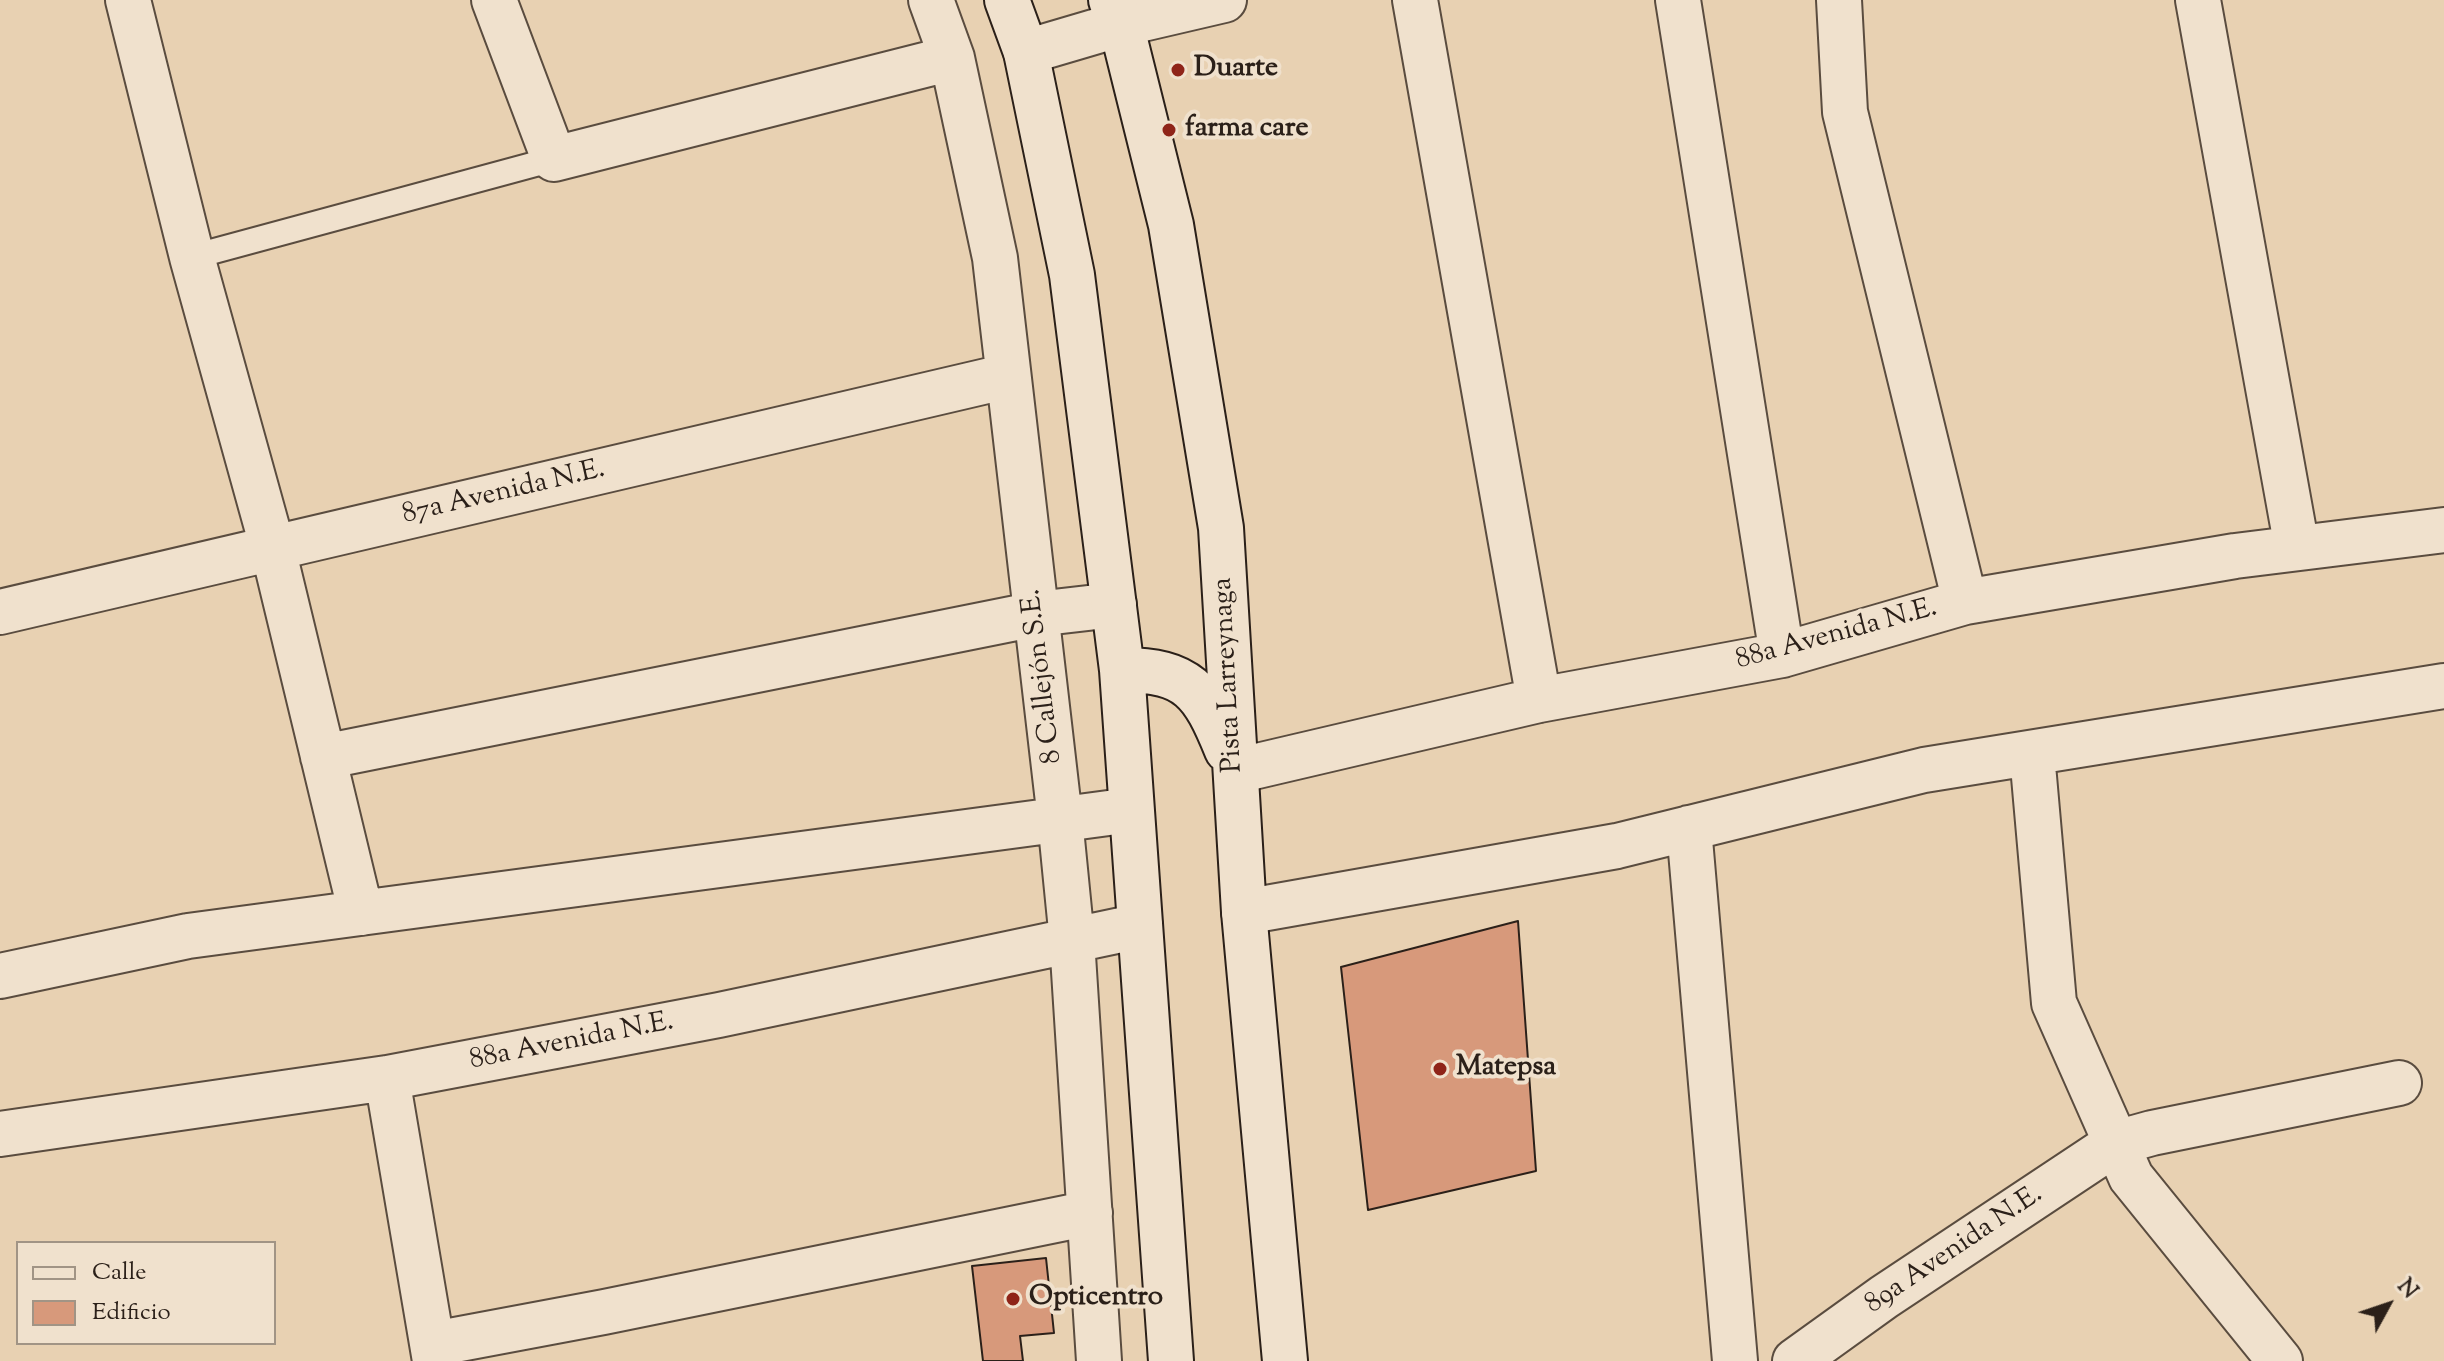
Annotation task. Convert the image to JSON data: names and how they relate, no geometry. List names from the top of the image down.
{
  "streets": {
    "street": [
      "87a Avenida N.E.",
      "88a Avenida N.E.",
      "Pista Larreynaga",
      "8 Callejón S.E.",
      "89a Avenida N.E."
    ]
  },
  "crossings": [
    ["87a Avenida N.E.", "8 Callejón S.E."],
    ["88a Avenida N.E.", "Pista Larreynaga"],
    ["88a Avenida N.E.", "8 Callejón S.E."]
  ],
  "places": [
    "Duarte",
    "farma care",
    "Matepsa",
    "Opticentro"
  ],
  "legend": ["Calle", "Edificio"],
  "north": "top right"
}
